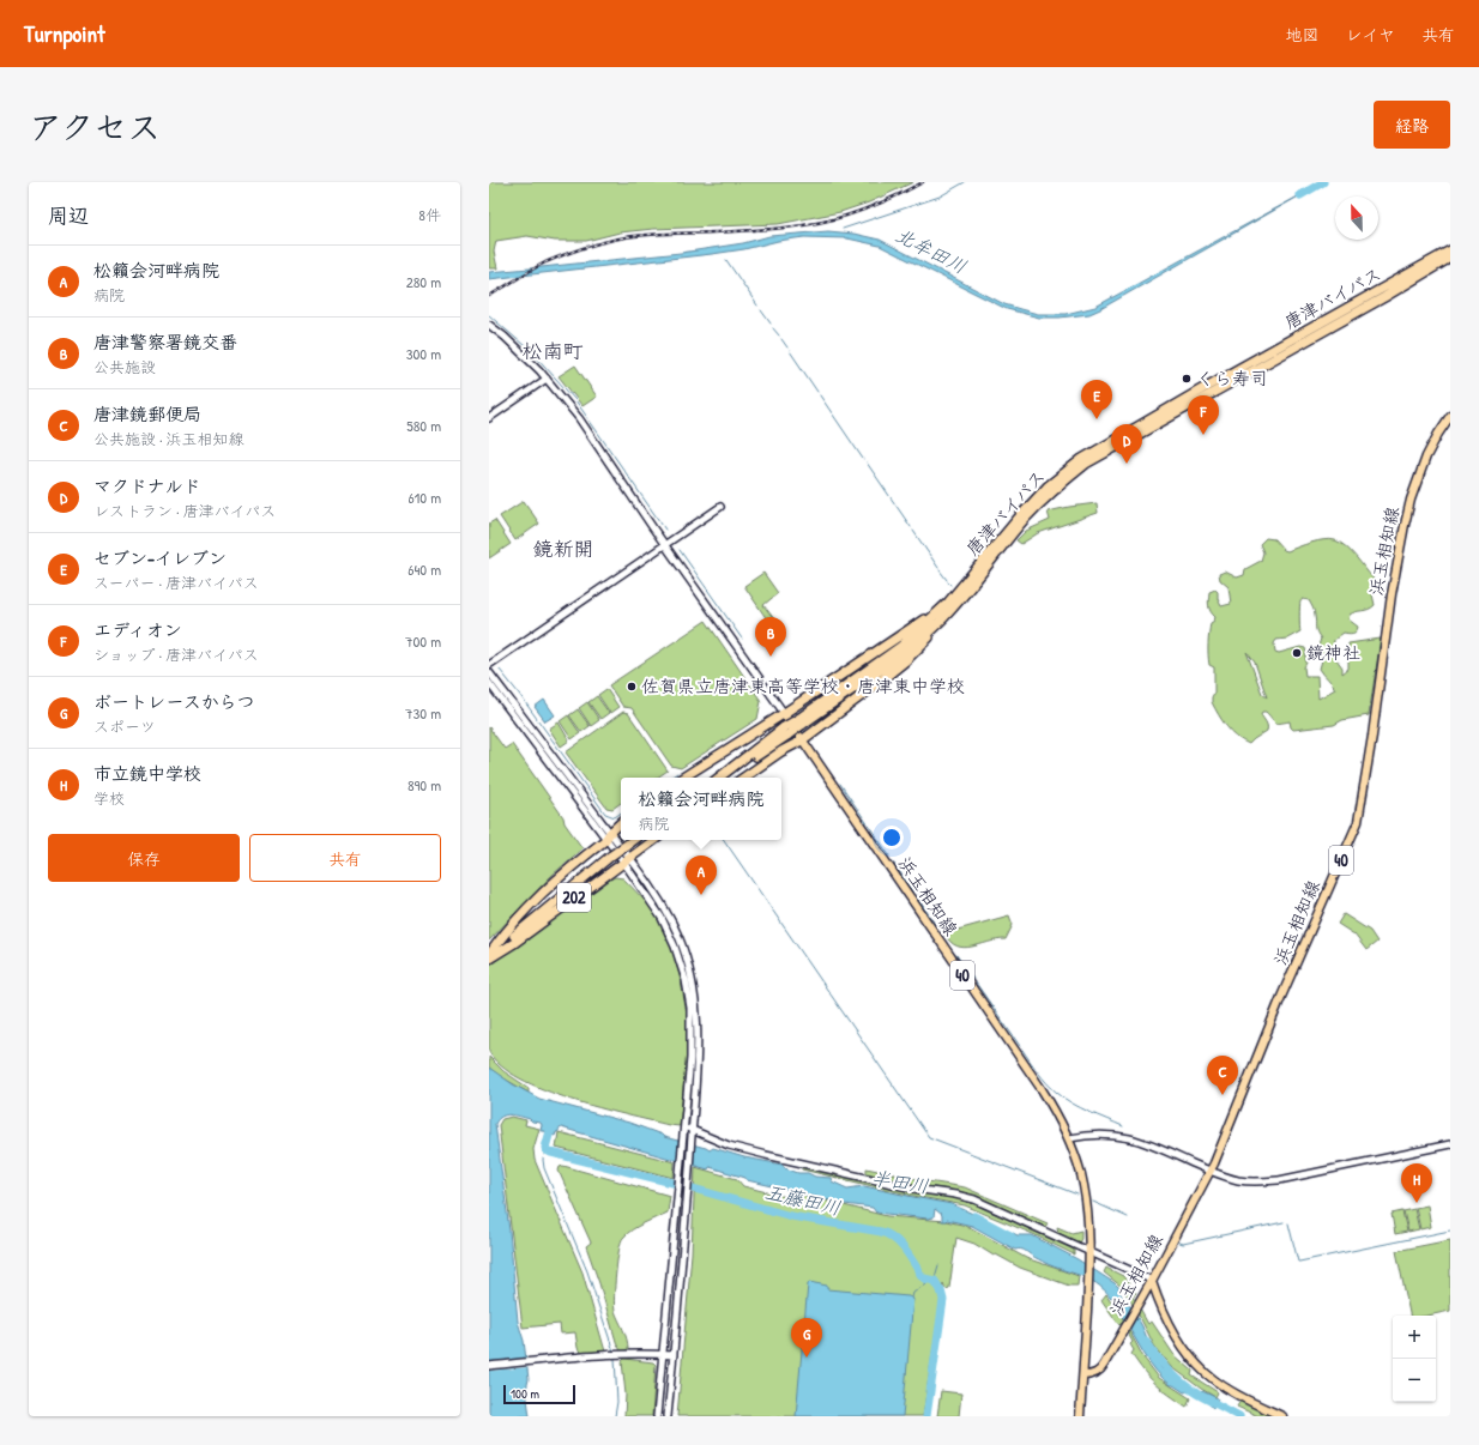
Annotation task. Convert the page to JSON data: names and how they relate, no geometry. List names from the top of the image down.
{
  "streets": {
    "highway": ["唐津バイパス", "202"],
    "main road": ["浜玉相知線", "40"]
  },
  "districts": ["松南町", "鏡新開"],
  "water": ["北牟田川", "半田川", "五藤田川"],
  "places": ["くら寿司", "鏡神社", "佐賀県立唐津東高等学校・唐津東中学校"],
  "scale_bar": "100 m",
  "north": "top",
  "page": {
    "header": "Turnpoint",
    "nav": ["地図", "レイヤ", "共有"],
    "title": "アクセス",
    "buttons": [
      "経路",
      ["保存", "共有"]
    ],
    "heading": ["周辺", "8件"],
    "list": [
      {
        "mark": "A",
        "name": "松籟会河畔病院",
        "note": "病院",
        "value": "280 m"
      },
      {
        "mark": "B",
        "name": "唐津警察署鏡交番",
        "note": "公共施設",
        "value": "300 m"
      },
      {
        "mark": "C",
        "name": "唐津鏡郵便局",
        "note": "公共施設 · 浜玉相知線",
        "value": "580 m"
      },
      {
        "mark": "D",
        "name": "マクドナルド",
        "note": "レストラン · 唐津バイパス",
        "value": "610 m"
      },
      {
        "mark": "E",
        "name": "セブン-イレブン",
        "note": "スーパー · 唐津バイパス",
        "value": "640 m"
      },
      {
        "mark": "F",
        "name": "エディオン",
        "note": "ショップ · 唐津バイパス",
        "value": "700 m"
      },
      {
        "mark": "G",
        "name": "ボートレースからつ",
        "note": "スポーツ",
        "value": "730 m"
      },
      {
        "mark": "H",
        "name": "市立鏡中学校",
        "note": "学校",
        "value": "890 m"
      }
    ],
    "pins": [
      "E",
      "F",
      "D",
      "B",
      "A",
      "C",
      "H",
      "G"
    ],
    "popup": ["松籟会河畔病院", "病院"],
    "map_buttons": ["+", "−"],
    "scale": "100 m"
  }
}
